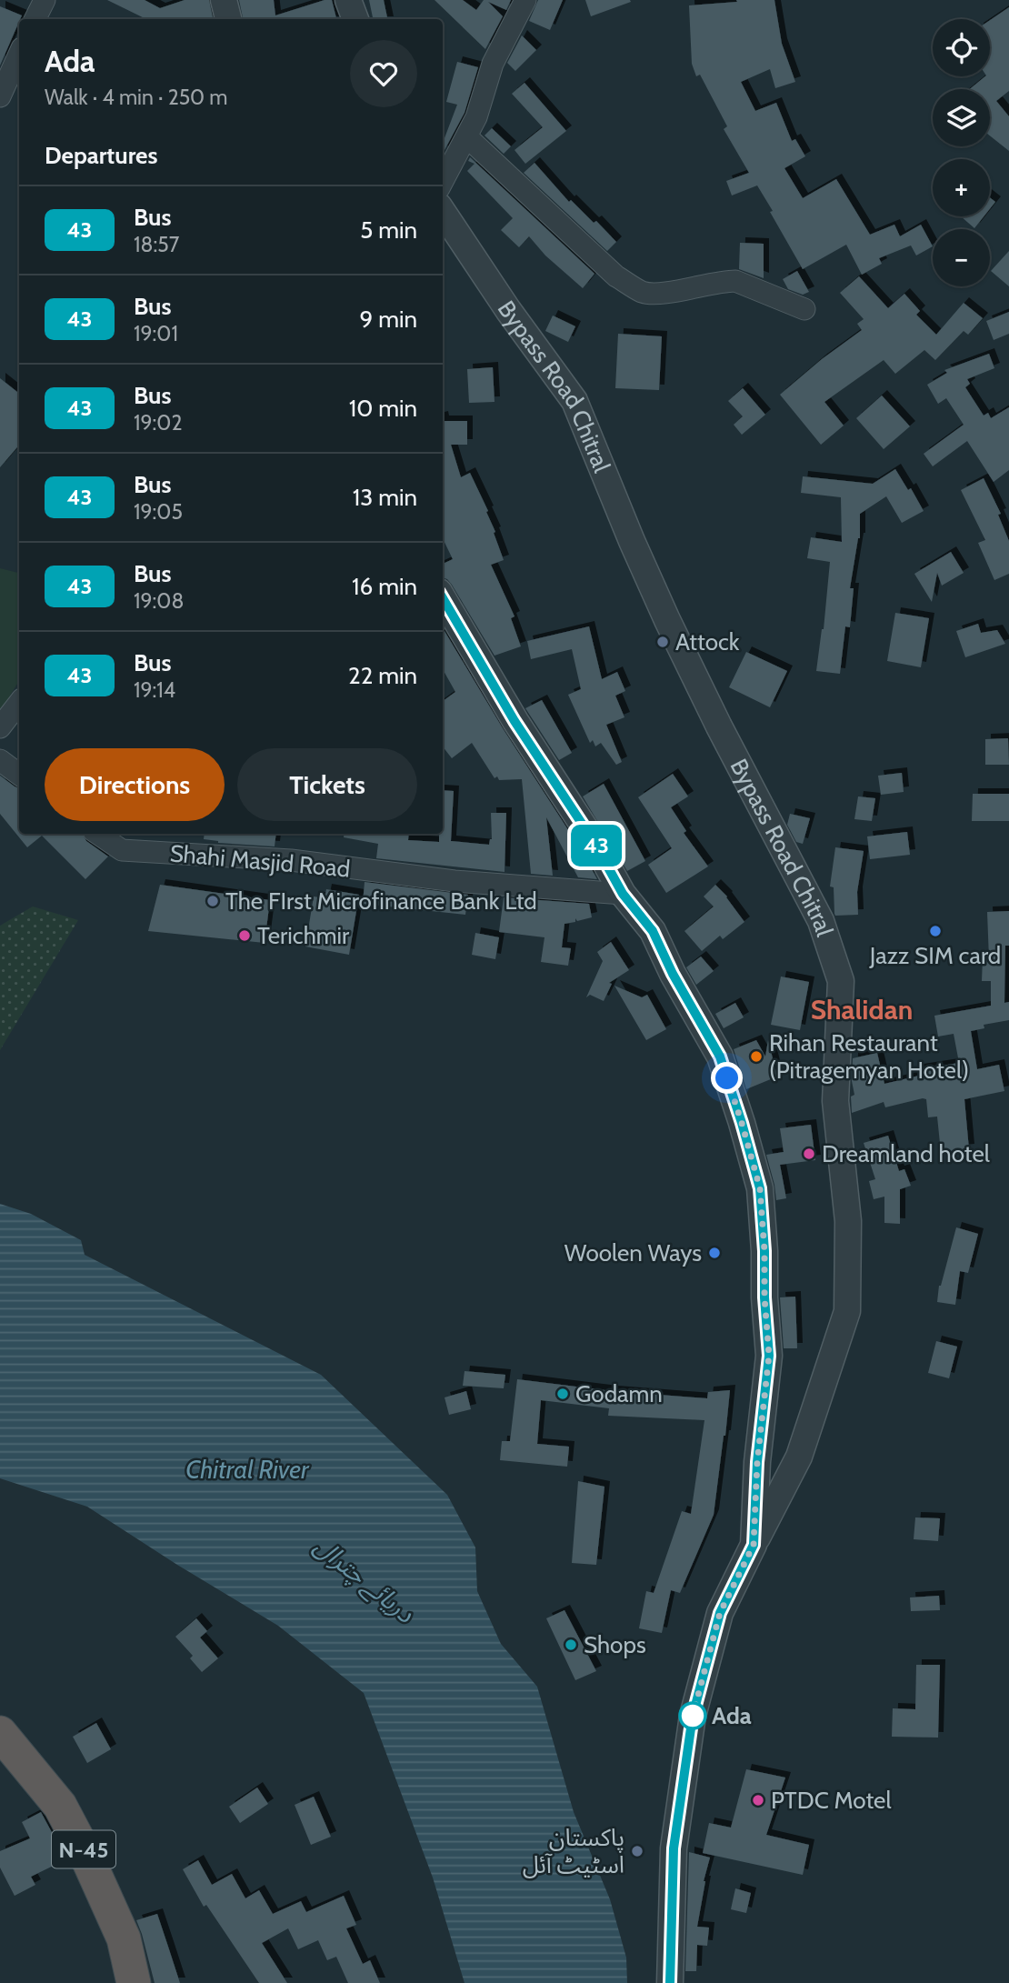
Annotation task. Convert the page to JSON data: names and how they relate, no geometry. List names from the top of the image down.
{
  "streets": {
    "highway": ["N-45"],
    "street": ["Bypass Road Chitral", "Shahi Masjid Road"]
  },
  "districts": ["Shalidan"],
  "water": ["Chitral River", "دریائے چترال"],
  "places": [
    "Attock",
    "The FIrst Microfinance Bank Ltd",
    "Jazz SIM card",
    "Terichmir",
    "Rihan Restaurant (Pitragemyan Hotel)",
    "Dreamland hotel",
    "Woolen Ways",
    "Godamn",
    "Shops",
    "Ada",
    "PTDC Motel",
    "پاکستان اسٹیٹ آئل"
  ],
  "lines": ["bus line 43"],
  "page": {
    "on_map": "43",
    "map_buttons": ["+", "−"],
    "heading": [
      ["Ada", "Walk · 4 min · 250 m"],
      "Departures"
    ],
    "list": [
      {
        "mark": "43",
        "name": "Bus",
        "note": "18:57",
        "value": "5 min"
      },
      {
        "mark": "43",
        "name": "Bus",
        "note": "19:01",
        "value": "9 min"
      },
      {
        "mark": "43",
        "name": "Bus",
        "note": "19:02",
        "value": "10 min"
      },
      {
        "mark": "43",
        "name": "Bus",
        "note": "19:05",
        "value": "13 min"
      },
      {
        "mark": "43",
        "name": "Bus",
        "note": "19:08",
        "value": "16 min"
      },
      {
        "mark": "43",
        "name": "Bus",
        "note": "19:14",
        "value": "22 min"
      }
    ],
    "buttons": ["Directions", "Tickets"]
  }
}
